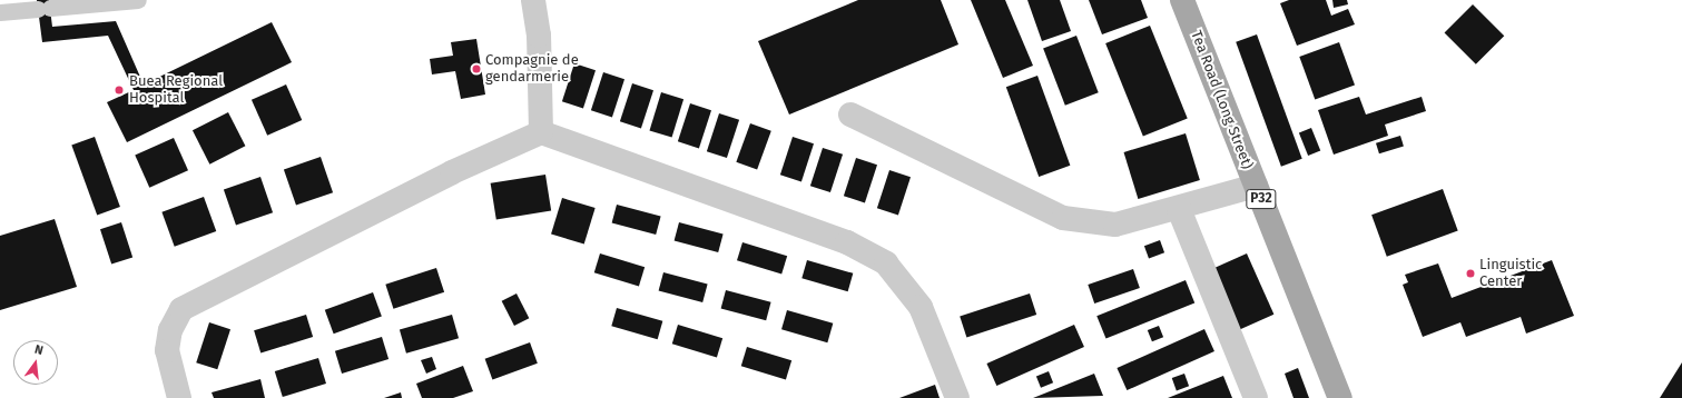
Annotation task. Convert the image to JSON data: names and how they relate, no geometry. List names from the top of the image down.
{
  "streets": {
    "main road": ["Tea Road (Long Street)", "P32"]
  },
  "places": ["Compagnie de gendarmerie", "Buea Regional Hospital", "Linguistic Center"],
  "north": "top"
}
